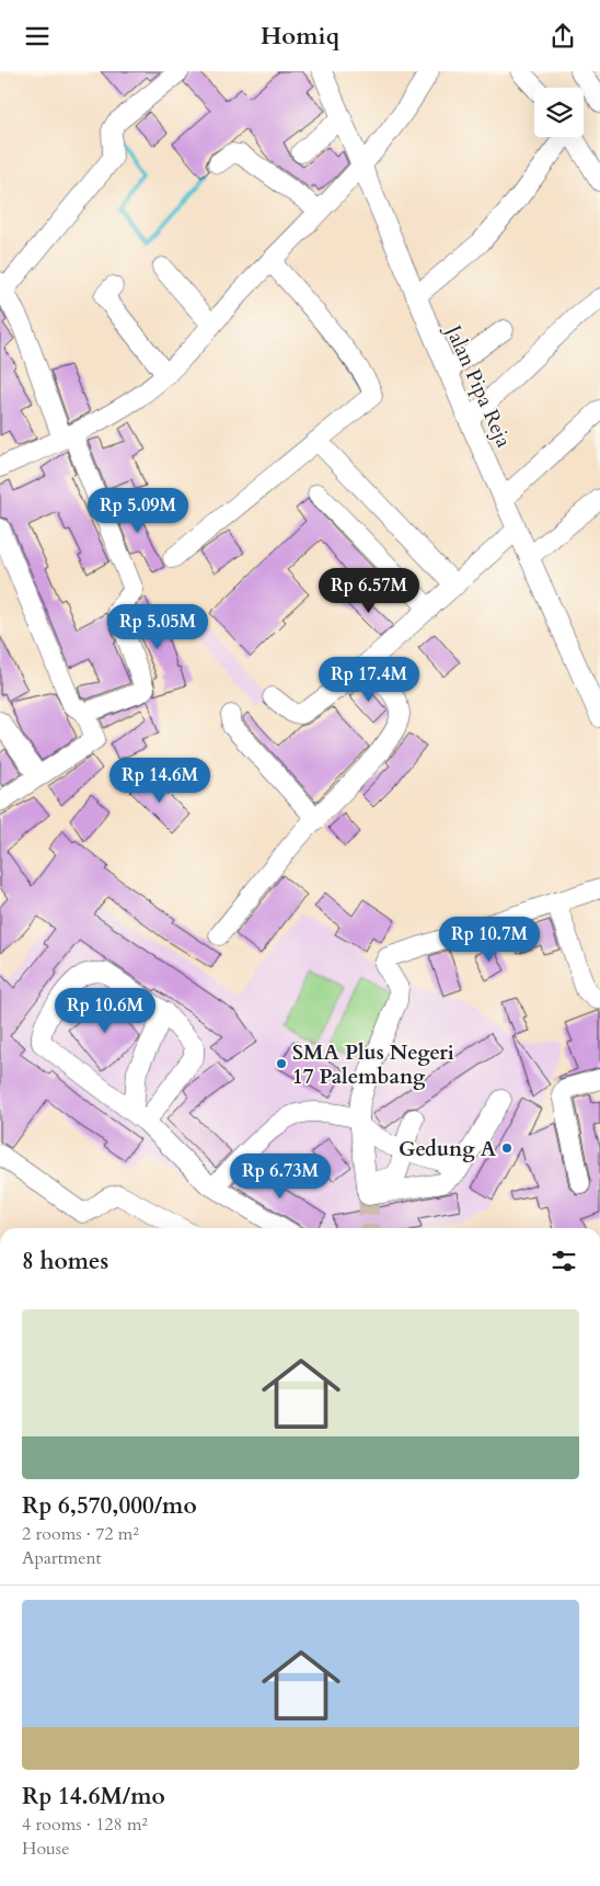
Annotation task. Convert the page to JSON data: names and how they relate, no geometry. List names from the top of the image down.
{
  "streets": {
    "street": ["Jalan Pipa Reja"]
  },
  "places": ["SMA Plus Negeri 17 Palembang", "Gedung A"],
  "page": {
    "header": "Homiq",
    "price": [
      "Rp 5.09M",
      "Rp 6.57M",
      "Rp 5.05M",
      "Rp 17.4M",
      "Rp 14.6M",
      "Rp 10.7M",
      "Rp 10.6M",
      "Rp 6.73M"
    ],
    "heading": "8 homes",
    "list": [
      {
        "name": "Rp 6,570,000/mo",
        "note": "2 rooms · 72 m² · Apartment"
      },
      {
        "name": "Rp 14.6M/mo",
        "note": "4 rooms · 128 m² · House"
      }
    ]
  }
}
